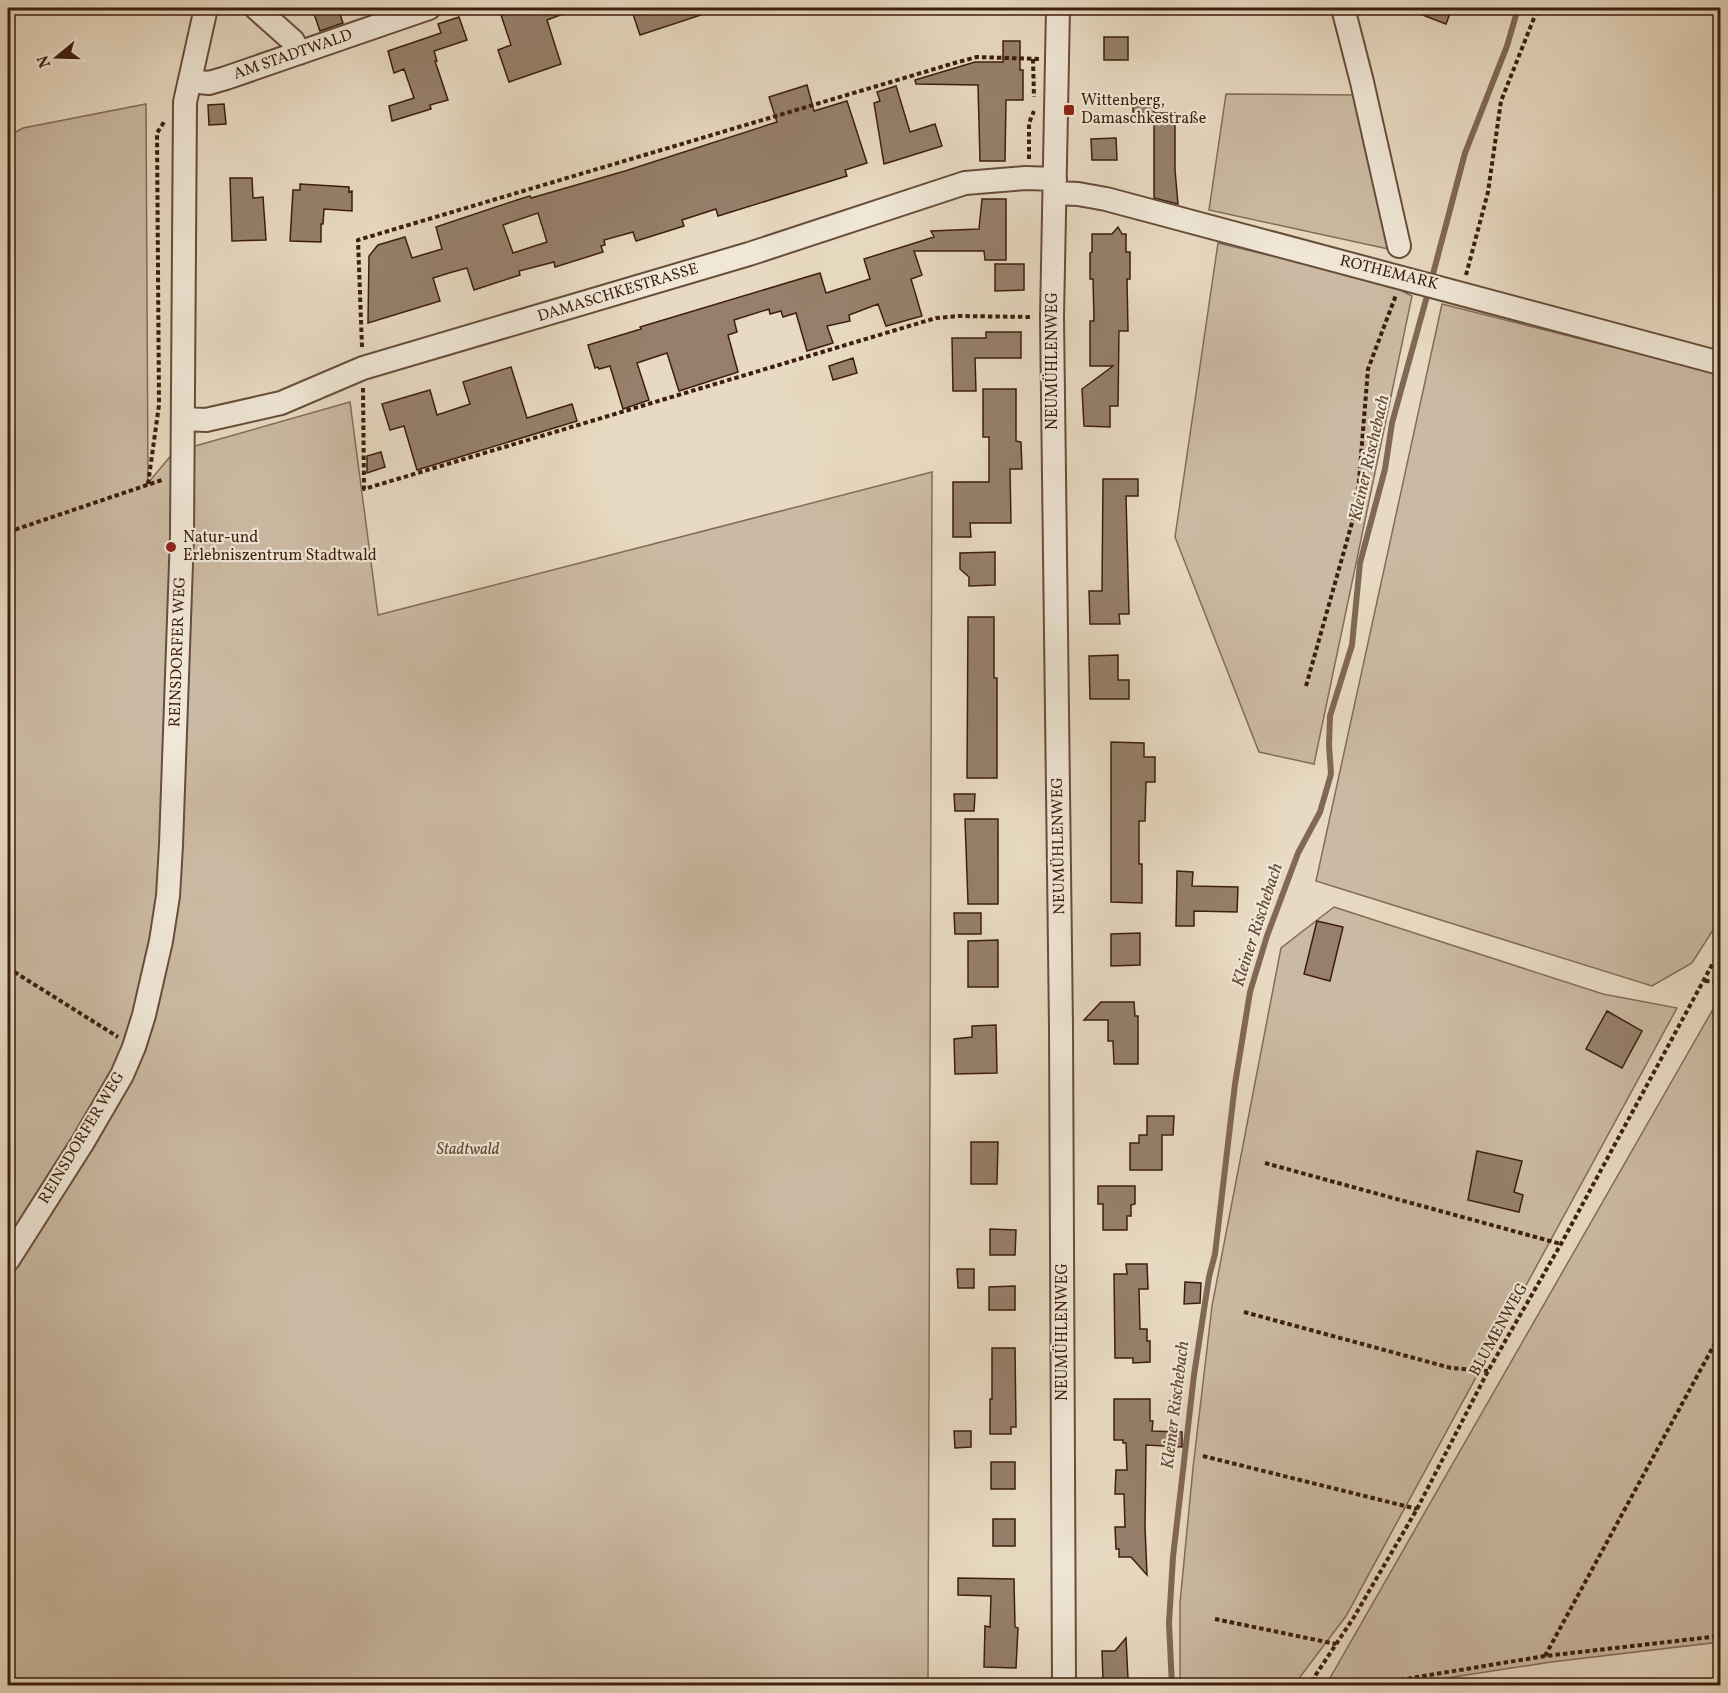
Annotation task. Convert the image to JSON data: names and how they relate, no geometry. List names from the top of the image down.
{
  "streets": {
    "street": [
      "AM STADTWALD",
      "ROTHEMARK",
      "DAMASCHKESTRASSE",
      "NEUMÜHLENWEG",
      "REINSDORFER WEG"
    ],
    "path": ["BLUMENWEG"]
  },
  "crossings": [
    ["AM STADTWALD", "REINSDORFER WEG"],
    ["ROTHEMARK", "DAMASCHKESTRASSE"],
    ["ROTHEMARK", "NEUMÜHLENWEG"],
    ["DAMASCHKESTRASSE", "NEUMÜHLENWEG"],
    ["DAMASCHKESTRASSE", "REINSDORFER WEG"]
  ],
  "water": ["Kleiner Rischebach"],
  "parks": ["Stadtwald"],
  "places": {
    "transit": ["Wittenberg, Damaschkestraße"],
    "other": ["Natur-und Erlebniszentrum Stadtwald"]
  },
  "north": "left"
}
